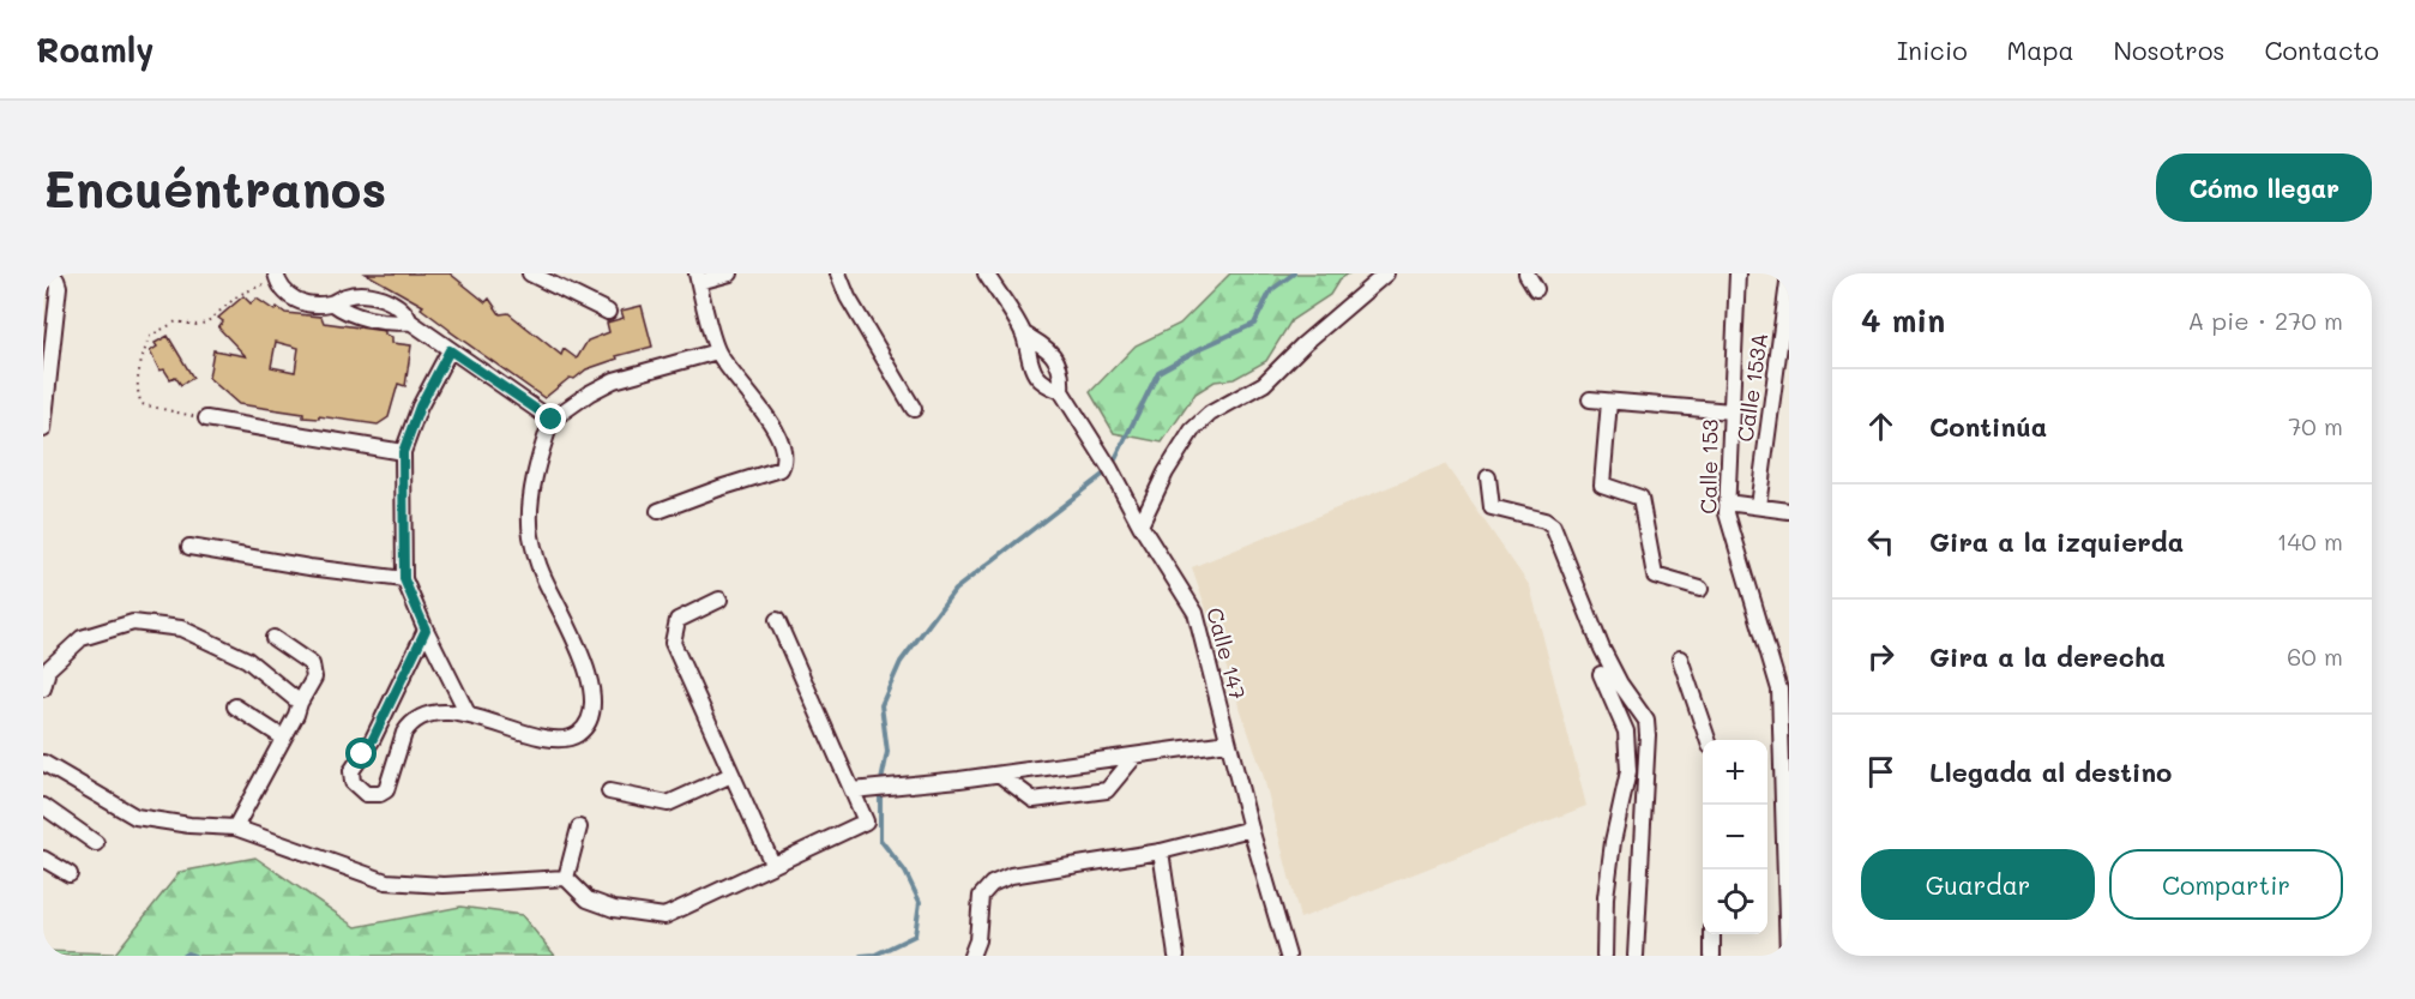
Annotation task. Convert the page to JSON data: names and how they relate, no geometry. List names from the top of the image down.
{
  "streets": {
    "street": ["Calle 153A", "Calle 153", "Calle 147"]
  },
  "page": {
    "header": "Roamly",
    "nav": [
      "Inicio",
      "Mapa",
      "Nosotros",
      "Contacto"
    ],
    "buttons": [
      "Cómo llegar",
      ["Guardar", "Compartir"]
    ],
    "title": "Encuéntranos",
    "heading": ["4 min", "A pie · 270 m"],
    "list": [
      ["Continúa", "70 m"],
      ["Gira a la izquierda", "140 m"],
      ["Gira a la derecha", "60 m"],
      "Llegada al destino"
    ],
    "map_buttons": ["+", "−"]
  }
}
